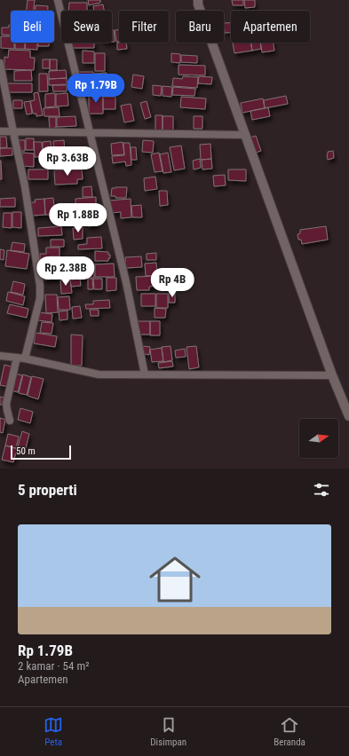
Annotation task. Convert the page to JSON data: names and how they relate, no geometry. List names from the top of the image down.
{
  "scale_bar": "50 m",
  "north": "right",
  "page": {
    "chip": [
      "Beli",
      "Sewa",
      "Filter",
      "Baru",
      "Apartemen"
    ],
    "price": [
      "Rp 1.79B",
      "Rp 3.63B",
      "Rp 1.88B",
      "Rp 2.38B",
      "Rp 4B"
    ],
    "scale": "50 m",
    "heading": "5 properti",
    "list": [
      {
        "name": "Rp 1.79B",
        "note": "2 kamar · 54 m² · Apartemen"
      }
    ],
    "tabs": ["Peta", "Disimpan", "Beranda"]
  }
}
